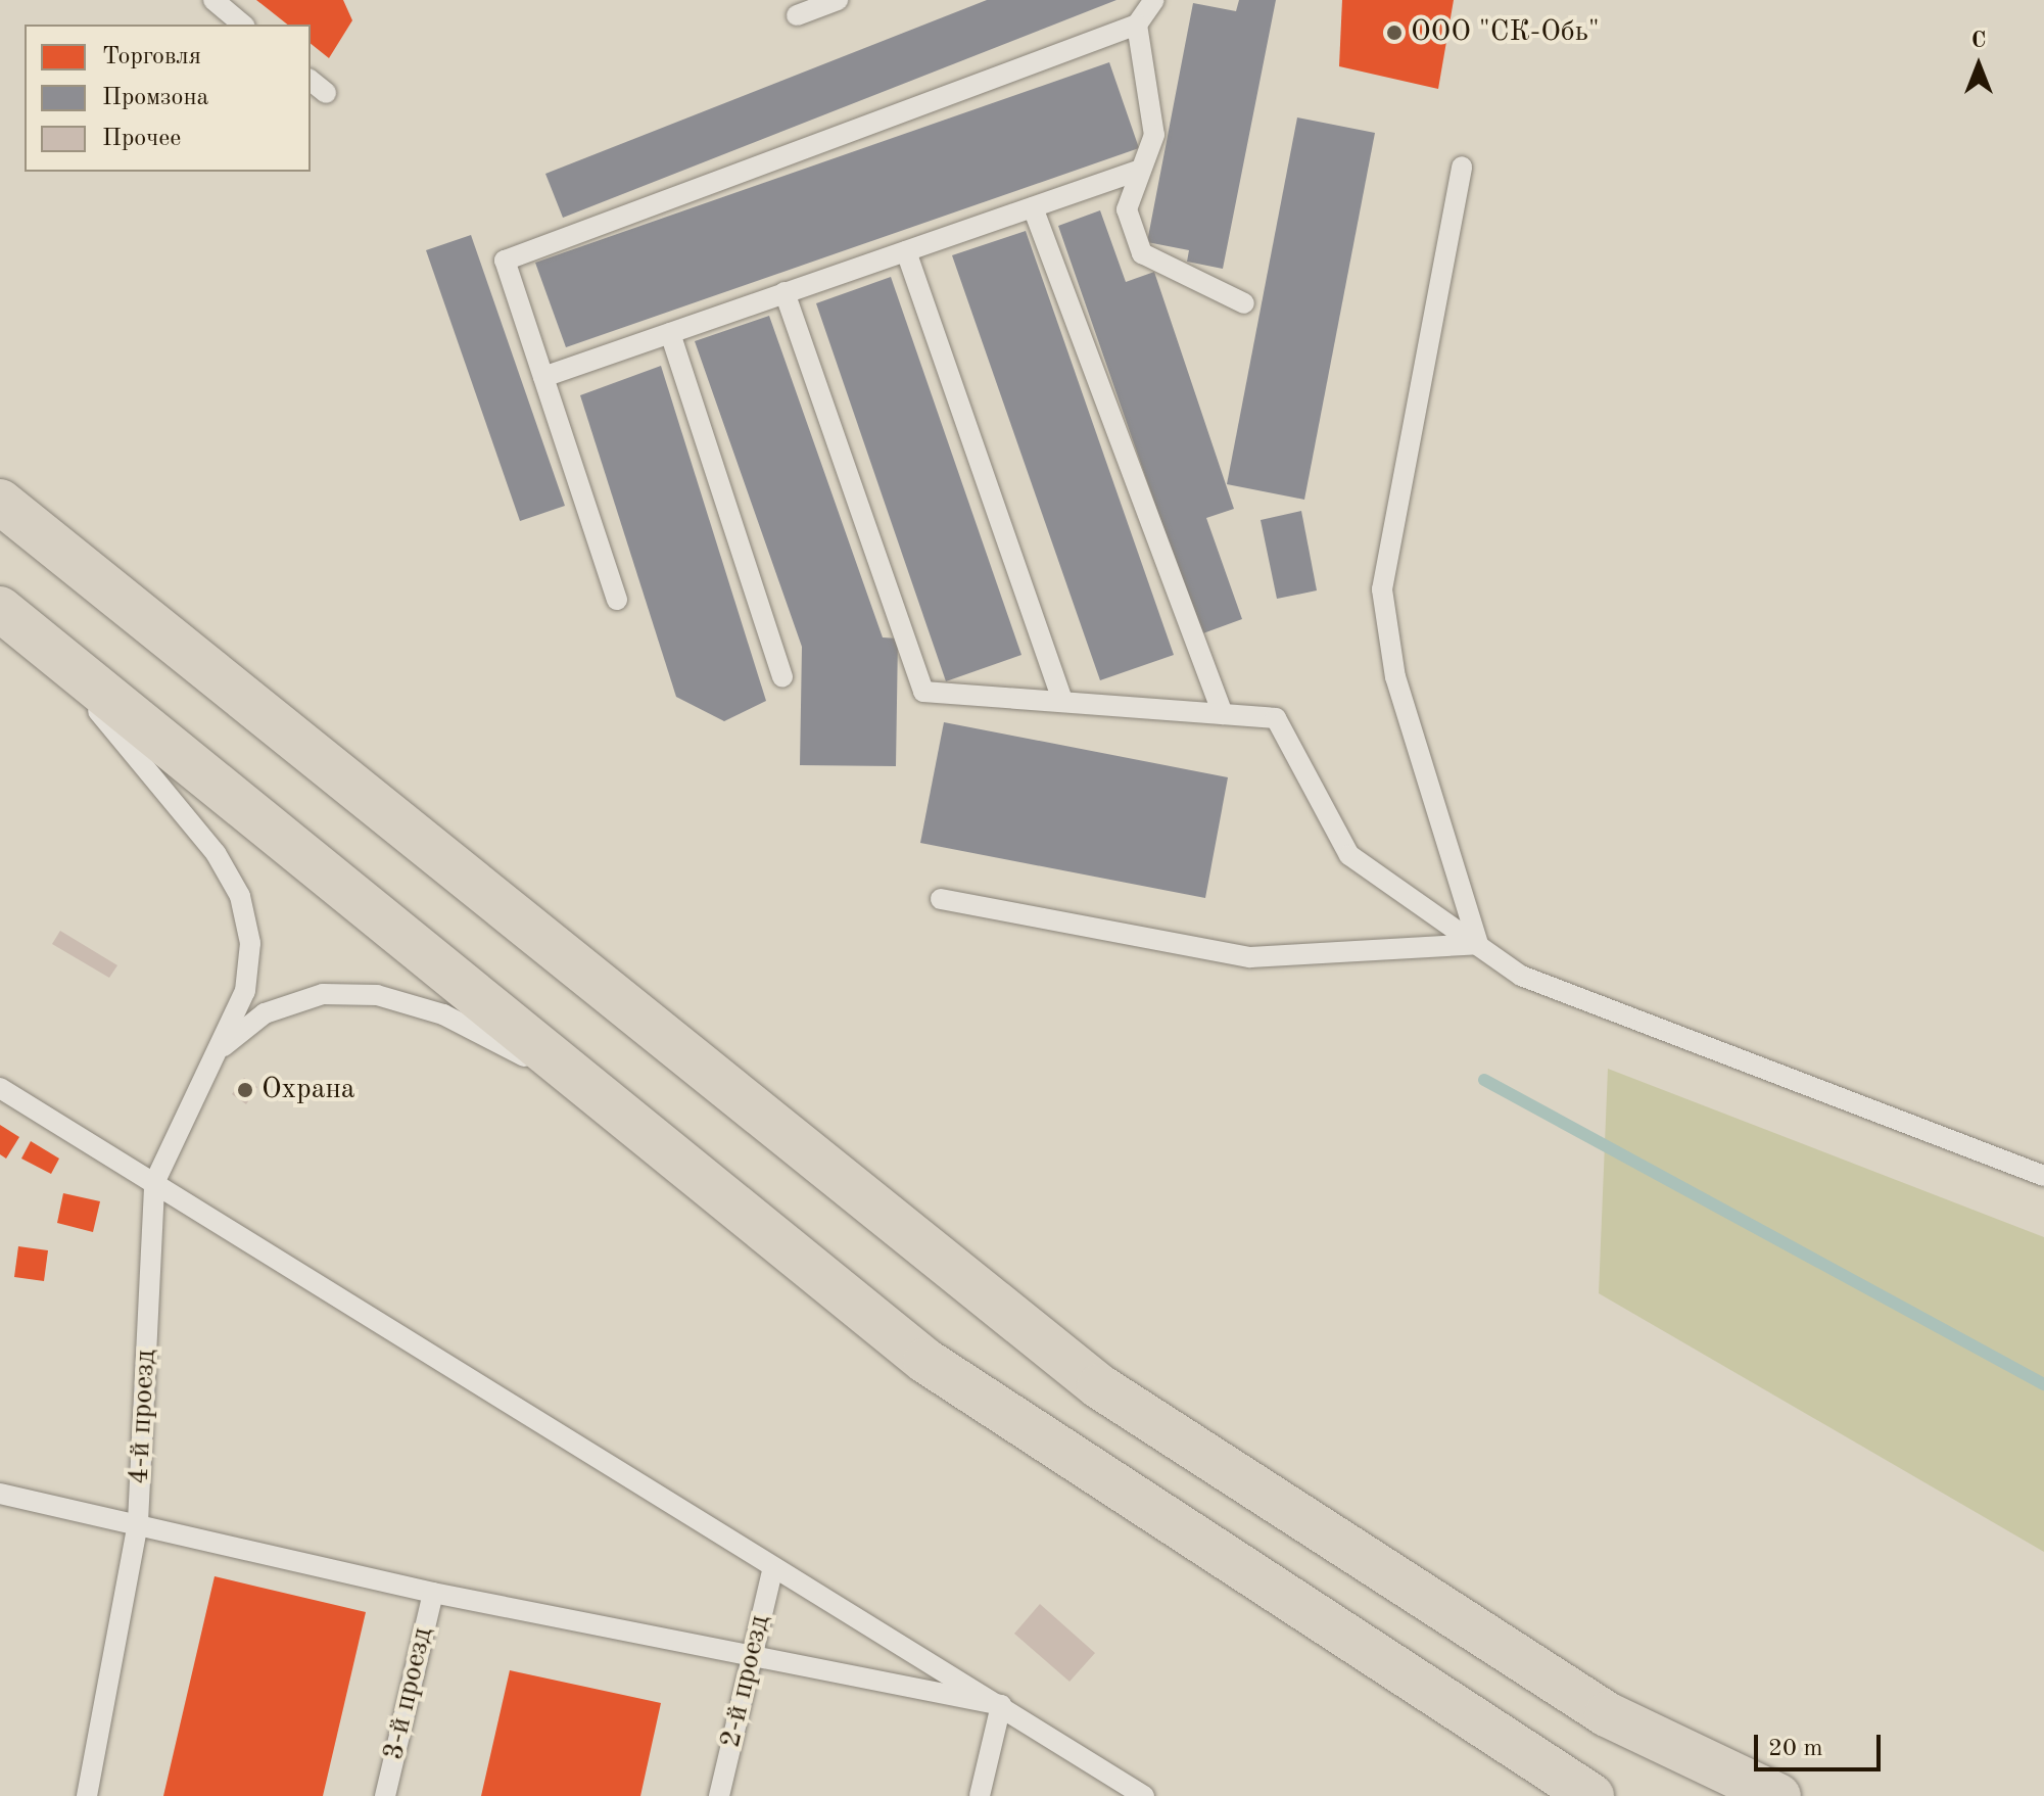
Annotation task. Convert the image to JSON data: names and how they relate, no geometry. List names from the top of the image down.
{
  "streets": {
    "lane": ["4-й проезд", "2-й проезд", "3-й проезд"]
  },
  "places": ["ООО \"СК-Обь\"", "Охрана"],
  "legend": ["Торговля", "Промзона", "Прочее"],
  "scale_bar": "20 m",
  "north": "top"
}
